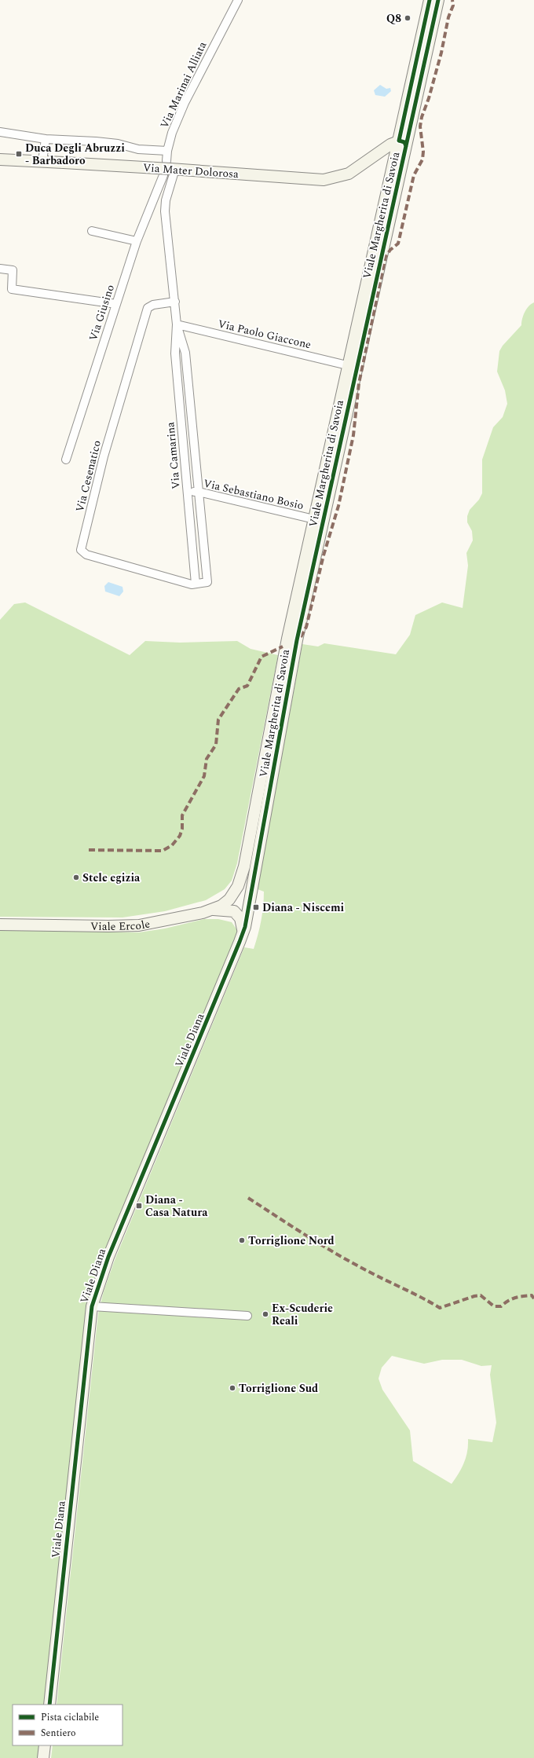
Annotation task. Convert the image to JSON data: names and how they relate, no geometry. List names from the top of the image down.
{
  "streets": {
    "street": [
      "Via Marinai Alliata",
      "Via Mater Dolorosa",
      "Viale Margherita di Savoia",
      "Via Giusino",
      "Via Paolo Giaccone",
      "Via Camarina",
      "Via Cesenatico",
      "Via Sebastiano Bosio",
      "Viale Ercole",
      "Viale Diana"
    ]
  },
  "crossings": [
    ["Via Marinai Alliata", "Via Giusino"],
    ["Via Mater Dolorosa", "Viale Margherita di Savoia"],
    ["Via Mater Dolorosa", "Via Giusino"],
    ["Via Mater Dolorosa", "Via Camarina"],
    ["Viale Margherita di Savoia", "Via Paolo Giaccone"],
    ["Viale Margherita di Savoia", "Via Sebastiano Bosio"],
    ["Viale Margherita di Savoia", "Viale Ercole"],
    ["Viale Margherita di Savoia", "Viale Diana"],
    ["Via Giusino", "Via Camarina"],
    ["Via Paolo Giaccone", "Via Camarina"],
    ["Via Camarina", "Via Cesenatico"],
    ["Via Camarina", "Via Sebastiano Bosio"]
  ],
  "places": {
    "other": [
      "Q8",
      "Stele egizia",
      "Torriglione Nord",
      "Ex-Scuderie Reali",
      "Torriglione Sud"
    ],
    "transit": ["Duca Degli Abruzzi - Barbadoro", "Diana - Niscemi", "Diana - Casa Natura"]
  },
  "legend": ["Pista ciclabile", "Sentiero"]
}
